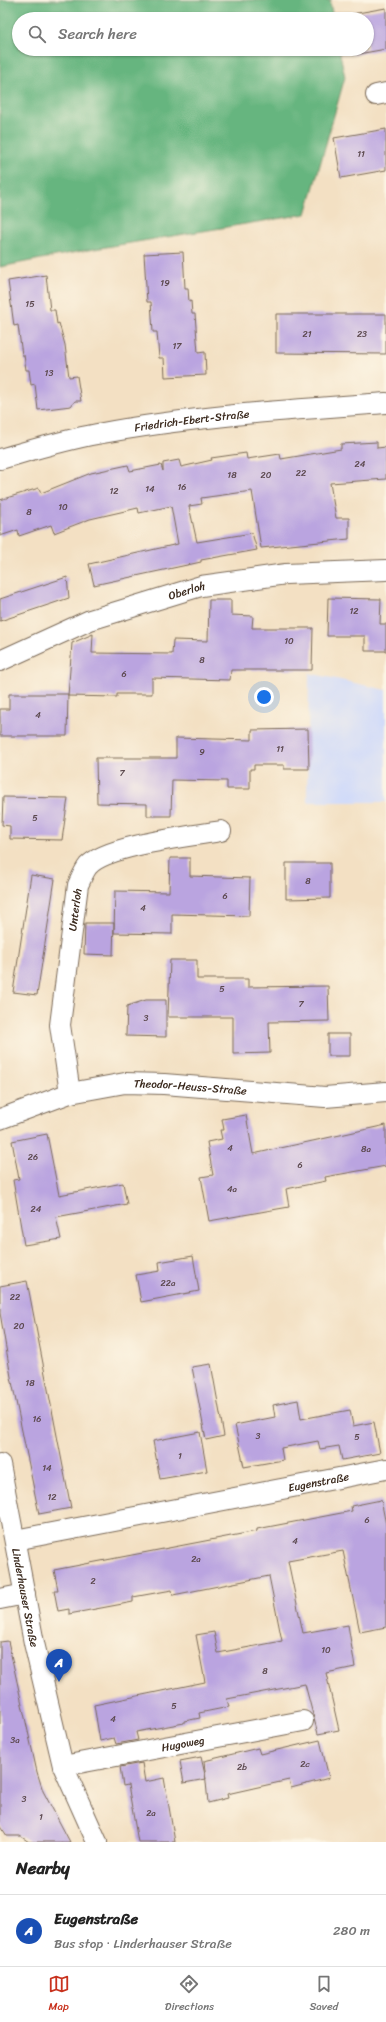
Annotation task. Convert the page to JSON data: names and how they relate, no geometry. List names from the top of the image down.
{
  "streets": {
    "street": [
      "Friedrich-Ebert-Straße",
      "Oberloh",
      "Unterloh",
      "Theodor-Heuss-Straße",
      "Eugenstraße",
      "Linderhauser Straße",
      "Hugoweg"
    ]
  },
  "crossings": [
    ["Unterloh", "Theodor-Heuss-Straße"],
    ["Eugenstraße", "Linderhauser Straße"],
    ["Linderhauser Straße", "Hugoweg"]
  ],
  "house_numbers": [
    "11",
    "19",
    "15",
    "21",
    "23",
    "17",
    "13",
    "24",
    "22",
    "18",
    "20",
    "16",
    "14",
    "12",
    "10",
    "8",
    "12",
    "10",
    "8",
    "6",
    "4",
    "11",
    "9",
    "7",
    "5",
    "8",
    "6",
    "4",
    "5",
    "7",
    "3",
    "4",
    "8a",
    "26",
    "6",
    "4a",
    "24",
    "22a",
    "22",
    "20",
    "18",
    "16",
    "3",
    "5",
    "1",
    "14",
    "12",
    "6",
    "4",
    "2a",
    "2",
    "10",
    "8",
    "5",
    "4",
    "3a",
    "2c",
    "2b",
    "3",
    "2a",
    "1"
  ],
  "page": {
    "search": "Search here",
    "pins": "A",
    "heading": "Nearby",
    "list": [
      {
        "mark": "A",
        "name": "Eugenstraße",
        "note": "Bus stop · Linderhauser Straße",
        "value": "280 m"
      }
    ],
    "nav": ["Map", "Directions", "Saved"]
  }
}
